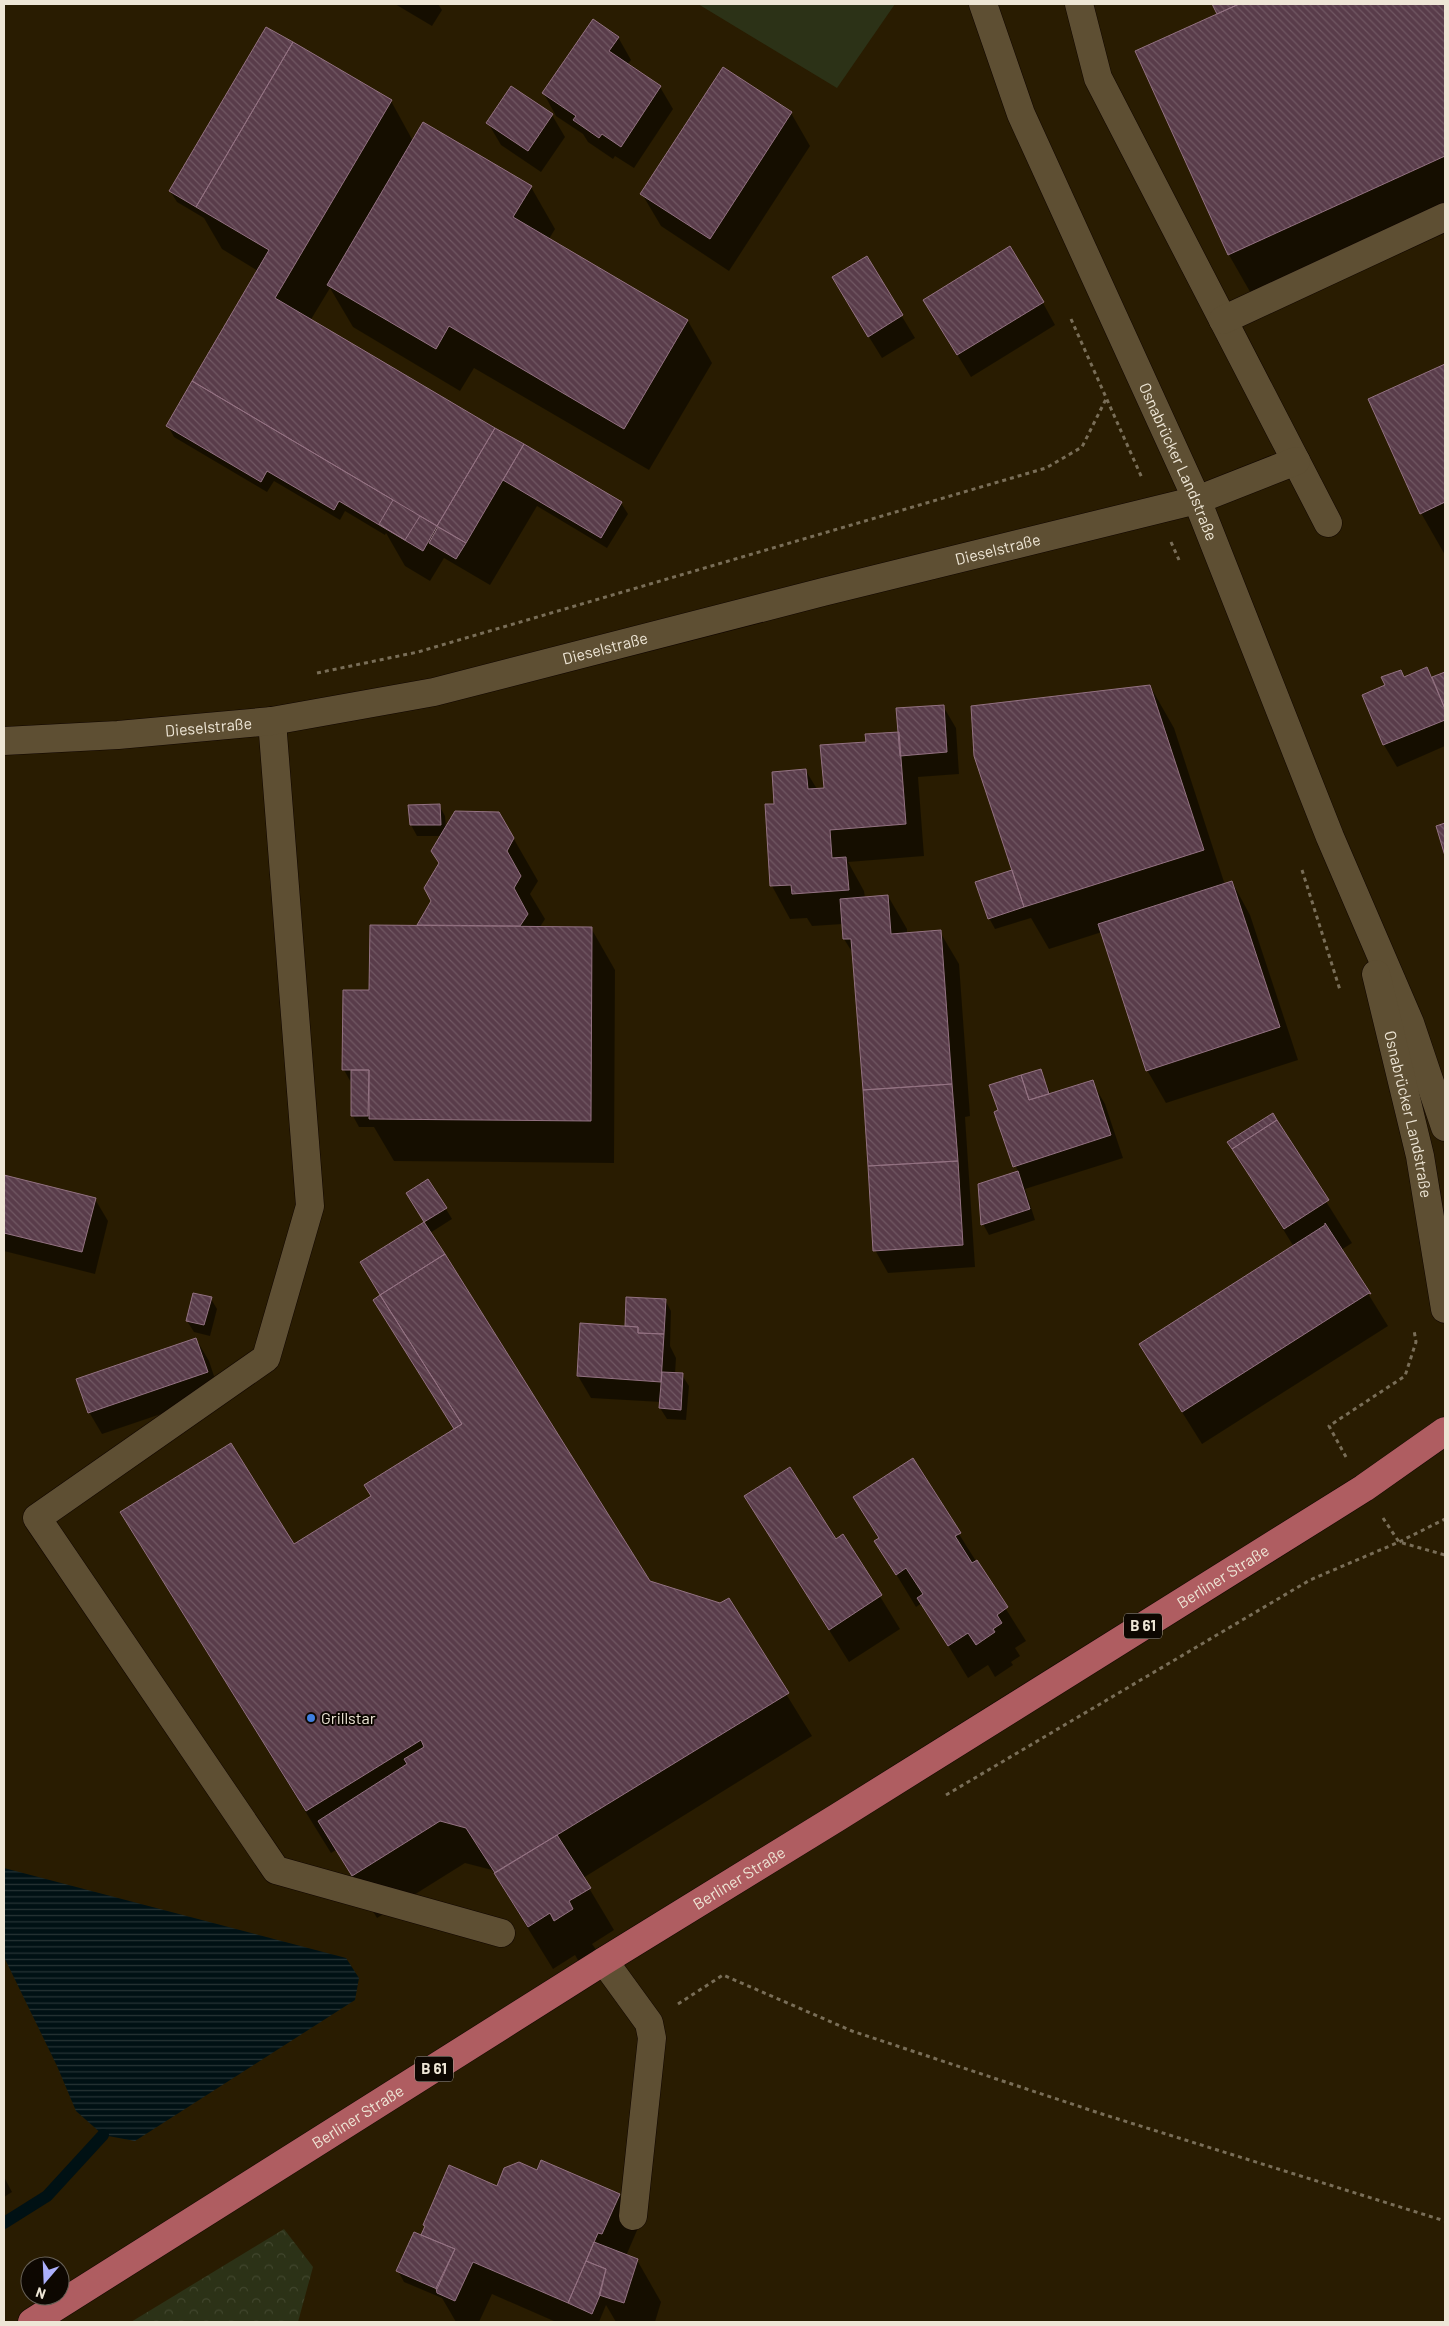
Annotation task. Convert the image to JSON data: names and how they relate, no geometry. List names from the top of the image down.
{
  "streets": {
    "main road": ["Berliner Straße", "B 61"],
    "street": ["Osnabrücker Landstraße", "Dieselstraße"]
  },
  "crossings": [
    ["Osnabrücker Landstraße", "Dieselstraße"]
  ],
  "places": ["Grillstar"],
  "north": "bottom"
}
